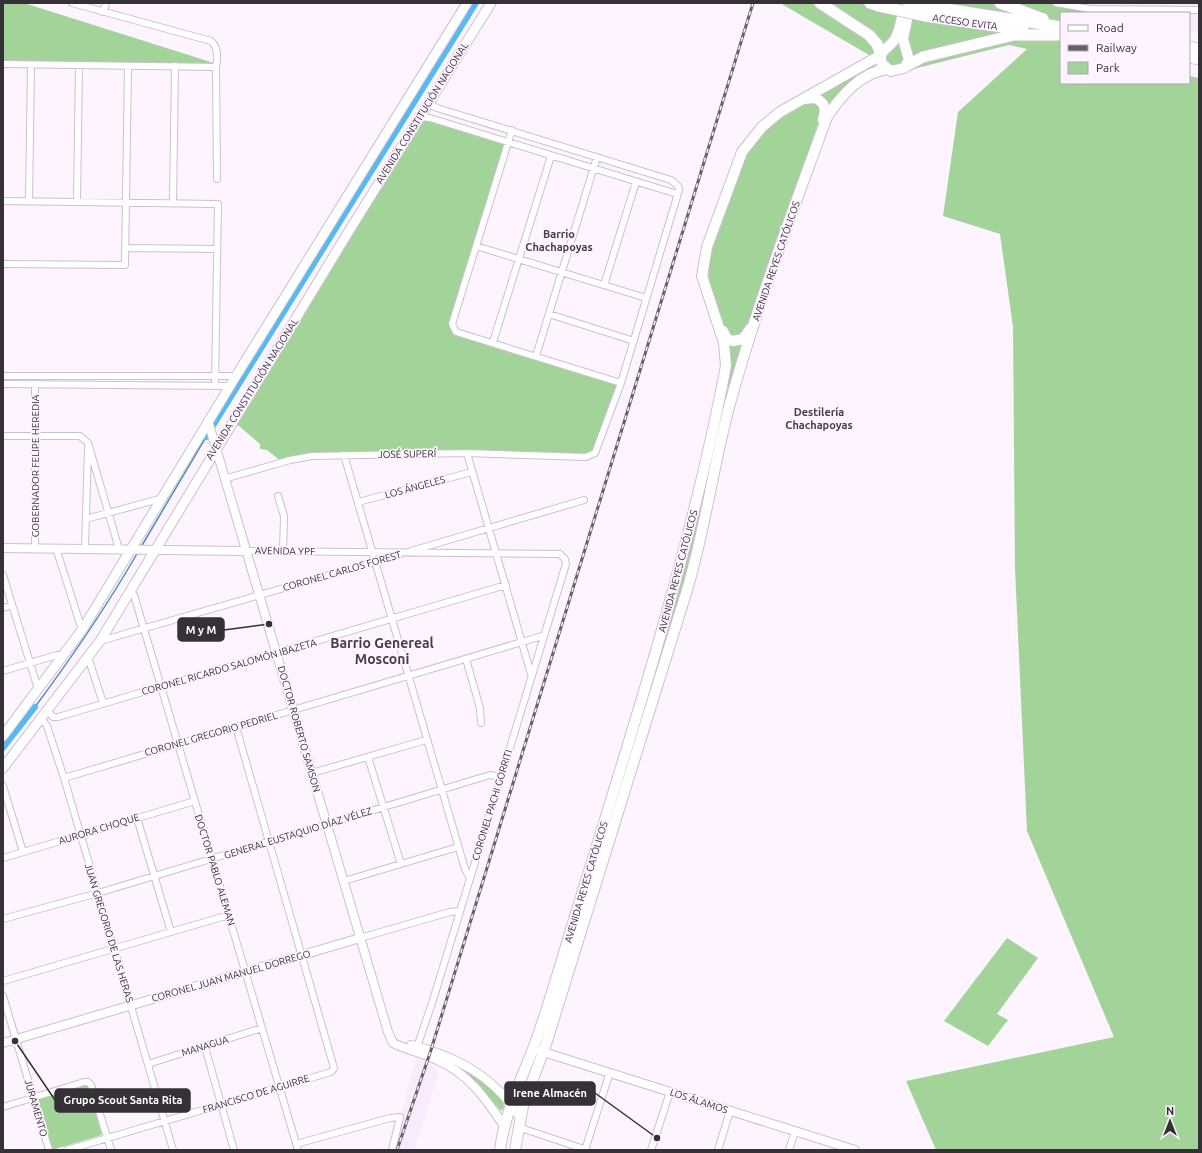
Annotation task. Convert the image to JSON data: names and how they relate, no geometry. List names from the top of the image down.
{
  "streets": {
    "highway": ["ACCESO EVITA"],
    "main road": ["AVENIDA CONSTITUCIÓN NACIONAL", "AVENIDA REYES CATÓLICOS"],
    "street": [
      "JOSÉ SUPERÍ",
      "GOBERNADOR FELIPE HEREDIA",
      "LOS ÁNGELES",
      "AVENIDA YPF",
      "CORONEL CARLOS FOREST",
      "CORONEL RICARDO SALOMÓN IBAZETA",
      "DOCTOR ROBERTO SAMSON",
      "CORONEL GREGORIO PEDRIEL",
      "CORONEL PACHI GORRITI",
      "AURORA CHOQUE",
      "GENERAL EUSTAQUIO DÍAZ VÉLEZ",
      "DOCTOR PABLO ALEMAN",
      "JUAN GREGORIO DE LAS HERAS",
      "CORONEL JUAN MANUEL DORREGO",
      "MANAGUA",
      "FRANCISCO DE AGUIRRE",
      "LOS ÁLAMOS",
      "JURAMENTO"
    ]
  },
  "crossings": [
    ["AVENIDA CONSTITUCIÓN NACIONAL", "AVENIDA YPF"],
    ["AVENIDA CONSTITUCIÓN NACIONAL", "CORONEL CARLOS FOREST"],
    ["AVENIDA CONSTITUCIÓN NACIONAL", "CORONEL RICARDO SALOMÓN IBAZETA"],
    ["AVENIDA CONSTITUCIÓN NACIONAL", "DOCTOR ROBERTO SAMSON"],
    ["AVENIDA CONSTITUCIÓN NACIONAL", "DOCTOR PABLO ALEMAN"],
    ["AVENIDA CONSTITUCIÓN NACIONAL", "JUAN GREGORIO DE LAS HERAS"],
    ["AVENIDA REYES CATÓLICOS", "DOCTOR ROBERTO SAMSON"],
    ["AVENIDA REYES CATÓLICOS", "LOS ÁLAMOS"],
    ["JOSÉ SUPERÍ", "DOCTOR ROBERTO SAMSON"],
    ["GOBERNADOR FELIPE HEREDIA", "AVENIDA YPF"],
    ["AVENIDA YPF", "CORONEL CARLOS FOREST"],
    ["AVENIDA YPF", "DOCTOR ROBERTO SAMSON"],
    ["AVENIDA YPF", "CORONEL PACHI GORRITI"],
    ["CORONEL CARLOS FOREST", "DOCTOR ROBERTO SAMSON"],
    ["CORONEL CARLOS FOREST", "DOCTOR PABLO ALEMAN"],
    ["CORONEL RICARDO SALOMÓN IBAZETA", "DOCTOR ROBERTO SAMSON"],
    ["CORONEL RICARDO SALOMÓN IBAZETA", "DOCTOR PABLO ALEMAN"],
    ["CORONEL RICARDO SALOMÓN IBAZETA", "JUAN GREGORIO DE LAS HERAS"],
    ["DOCTOR ROBERTO SAMSON", "CORONEL GREGORIO PEDRIEL"],
    ["DOCTOR ROBERTO SAMSON", "CORONEL PACHI GORRITI"],
    ["DOCTOR ROBERTO SAMSON", "GENERAL EUSTAQUIO DÍAZ VÉLEZ"],
    ["DOCTOR ROBERTO SAMSON", "CORONEL JUAN MANUEL DORREGO"],
    ["CORONEL GREGORIO PEDRIEL", "CORONEL PACHI GORRITI"],
    ["CORONEL GREGORIO PEDRIEL", "DOCTOR PABLO ALEMAN"],
    ["CORONEL GREGORIO PEDRIEL", "JUAN GREGORIO DE LAS HERAS"],
    ["CORONEL PACHI GORRITI", "GENERAL EUSTAQUIO DÍAZ VÉLEZ"],
    ["CORONEL PACHI GORRITI", "CORONEL JUAN MANUEL DORREGO"],
    ["AURORA CHOQUE", "DOCTOR PABLO ALEMAN"],
    ["AURORA CHOQUE", "JUAN GREGORIO DE LAS HERAS"],
    ["GENERAL EUSTAQUIO DÍAZ VÉLEZ", "DOCTOR PABLO ALEMAN"],
    ["GENERAL EUSTAQUIO DÍAZ VÉLEZ", "JUAN GREGORIO DE LAS HERAS"],
    ["DOCTOR PABLO ALEMAN", "CORONEL JUAN MANUEL DORREGO"],
    ["DOCTOR PABLO ALEMAN", "MANAGUA"],
    ["DOCTOR PABLO ALEMAN", "FRANCISCO DE AGUIRRE"],
    ["JUAN GREGORIO DE LAS HERAS", "CORONEL JUAN MANUEL DORREGO"],
    ["JUAN GREGORIO DE LAS HERAS", "MANAGUA"],
    ["JUAN GREGORIO DE LAS HERAS", "FRANCISCO DE AGUIRRE"],
    ["CORONEL JUAN MANUEL DORREGO", "FRANCISCO DE AGUIRRE"],
    ["CORONEL JUAN MANUEL DORREGO", "JURAMENTO"]
  ],
  "districts": ["Barrio Chachapoyas", "Destilería Chachapoyas", "Barrio Genereal Mosconi"],
  "places": ["M y M", "Grupo Scout Santa Rita", "Irene Almacén"],
  "legend": ["Road", "Railway", "Park"],
  "north": "top"
}
